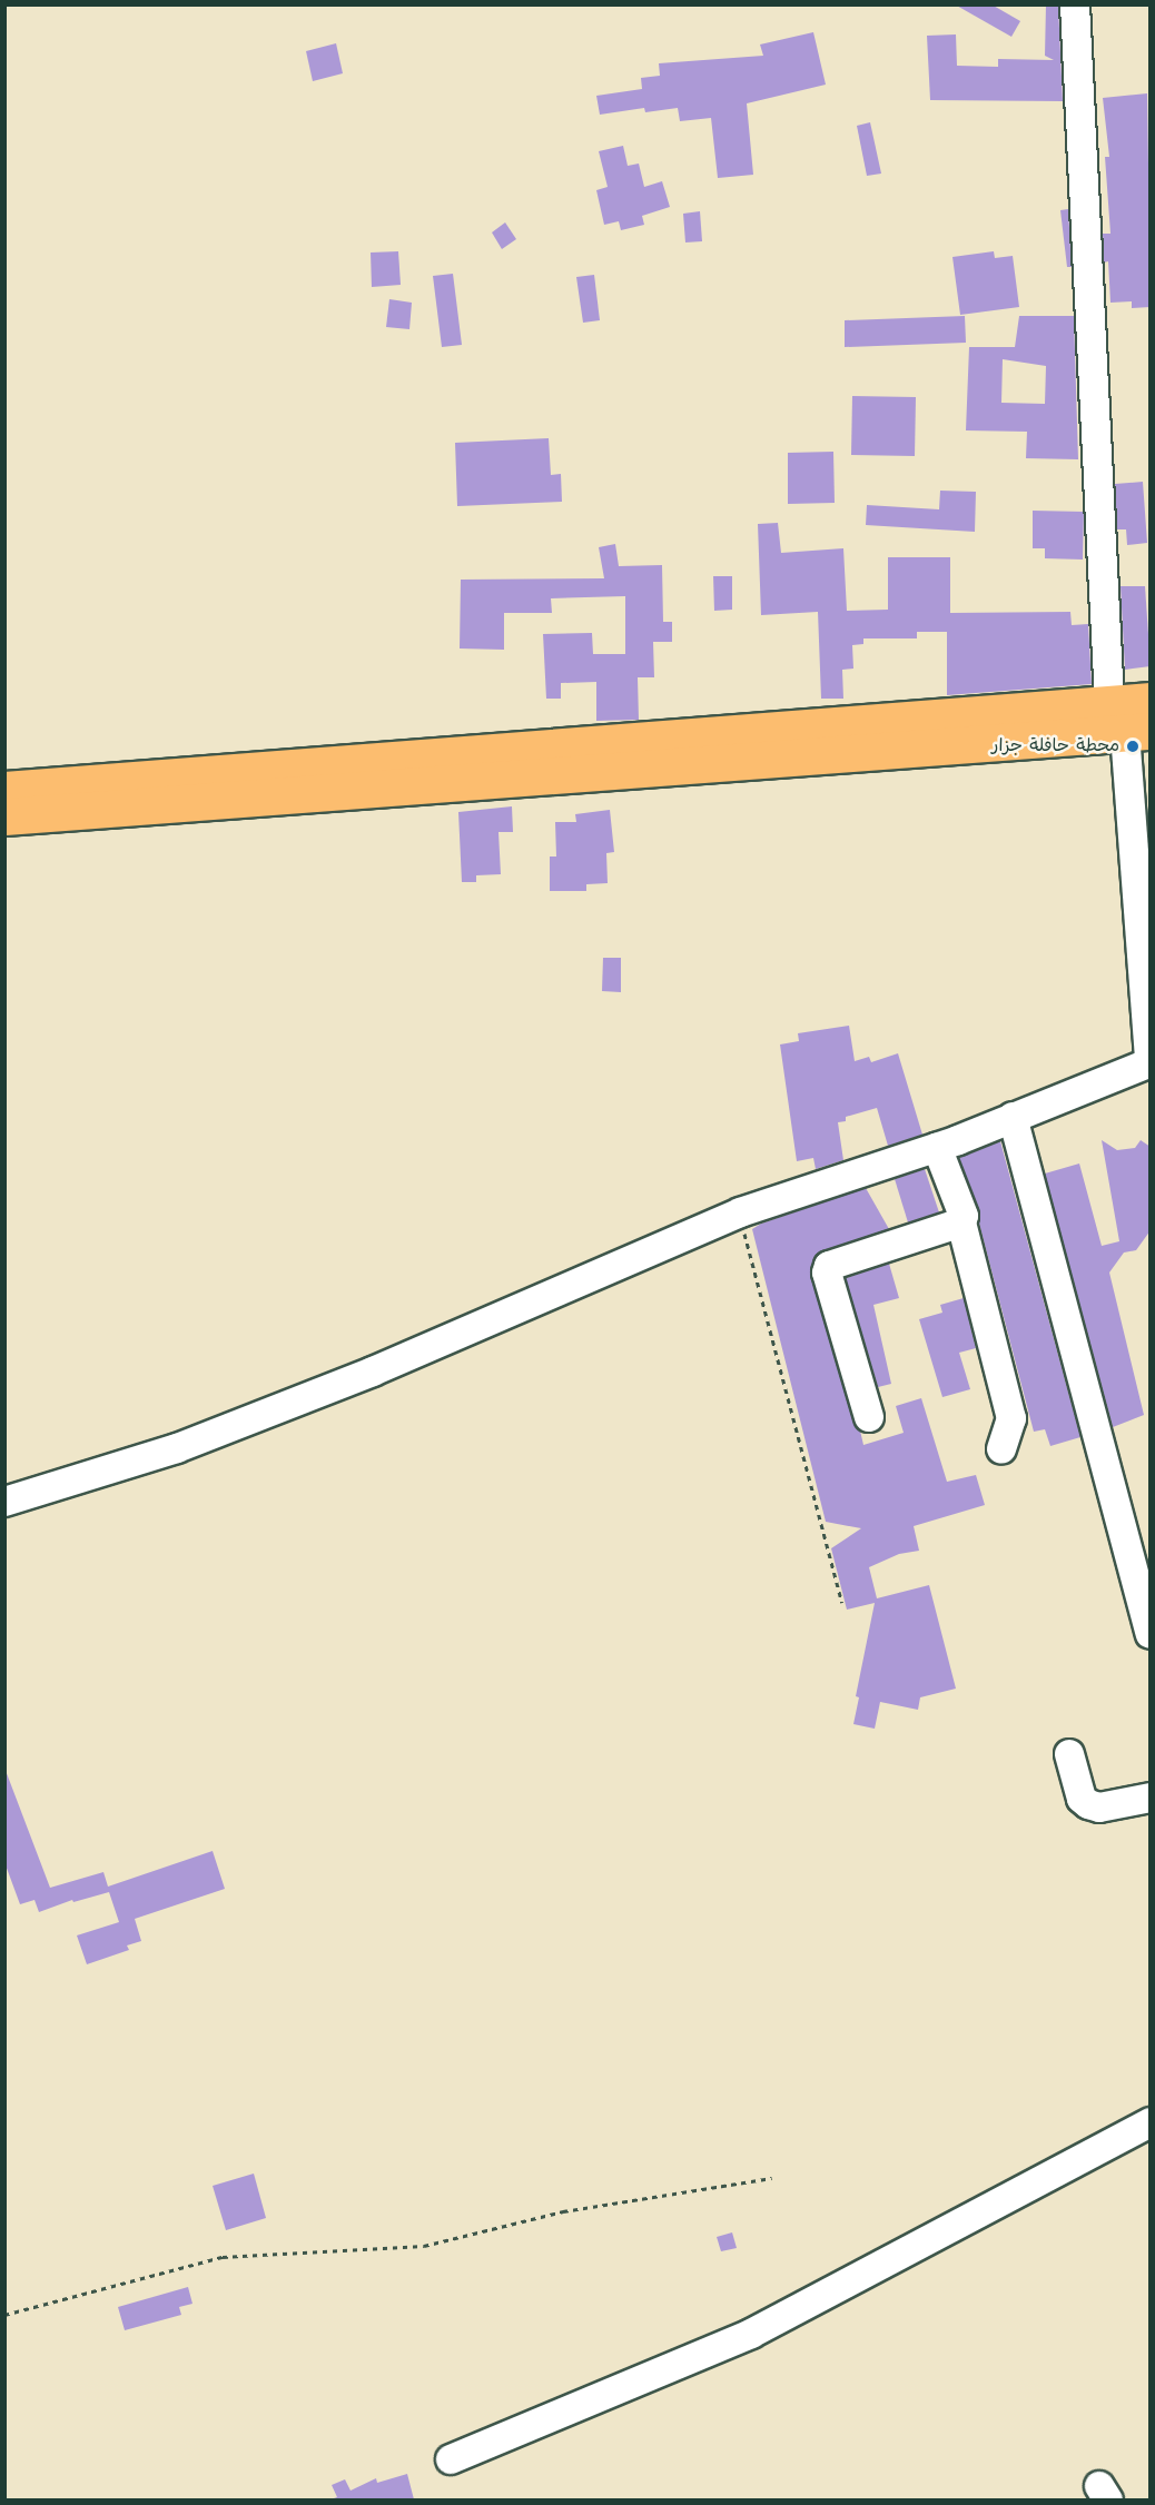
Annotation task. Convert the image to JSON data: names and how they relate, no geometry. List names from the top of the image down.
{
  "places": ["محطة حافلة جزار"]
}
